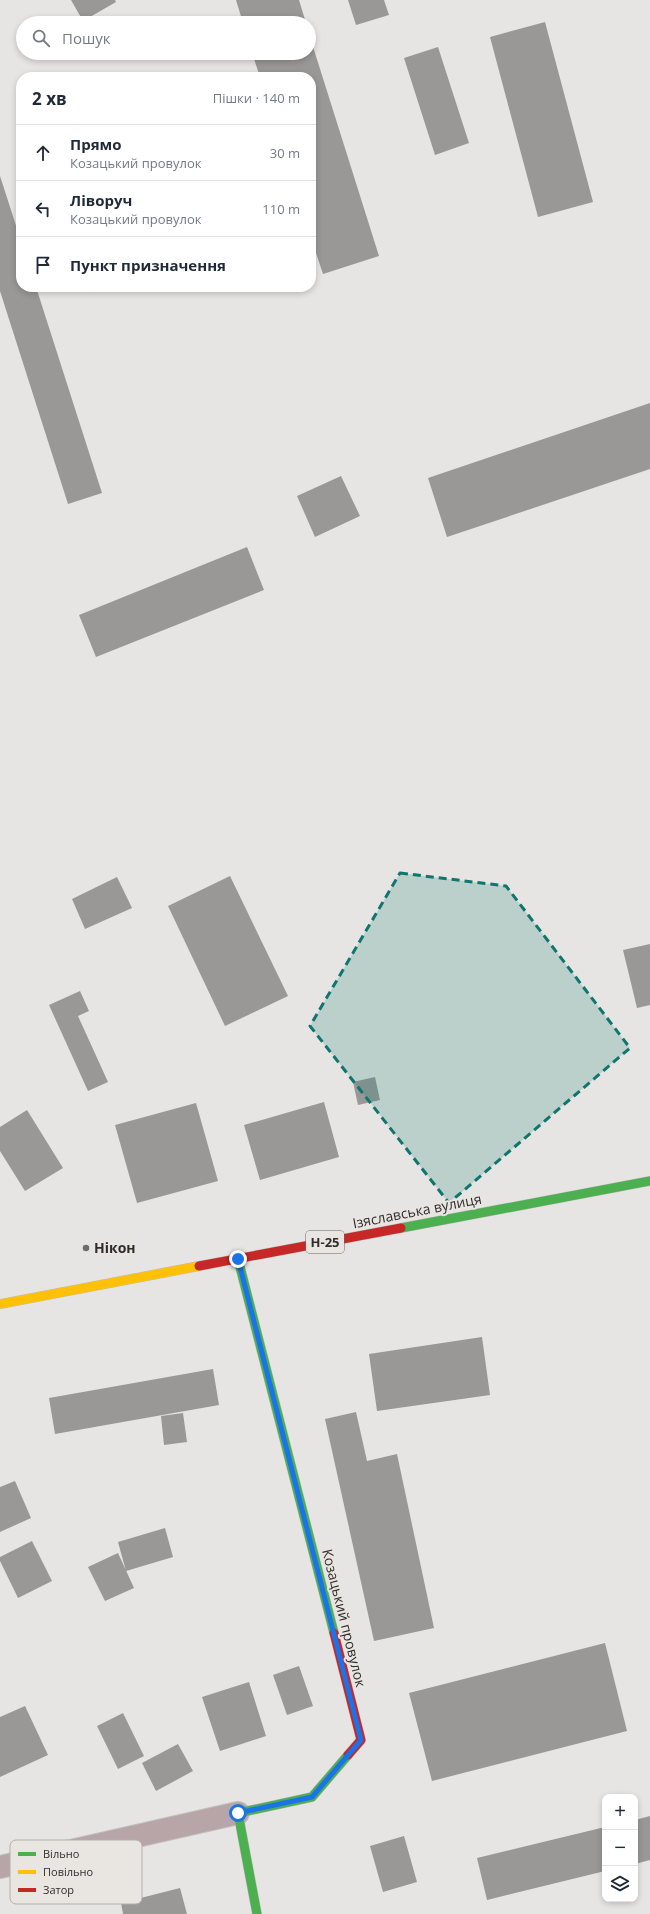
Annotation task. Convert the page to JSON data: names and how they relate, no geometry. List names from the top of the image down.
{
  "streets": {
    "street": ["Ізяславська вулиця", "Н-25", "Козацький провулок"]
  },
  "crossings": [
    ["Ізяславська вулиця", "Козацький провулок"]
  ],
  "places": ["Нікон"],
  "legend": ["Вільно", "Повільно", "Затор"],
  "page": {
    "search": "Пошук",
    "heading": ["2 хв", "Пішки · 140 m"],
    "list": [
      ["Прямо", "Козацький провулок", "30 m"],
      ["Ліворуч", "Козацький провулок", "110 m"],
      "Пункт призначення"
    ],
    "map_buttons": ["+", "−"]
  }
}
